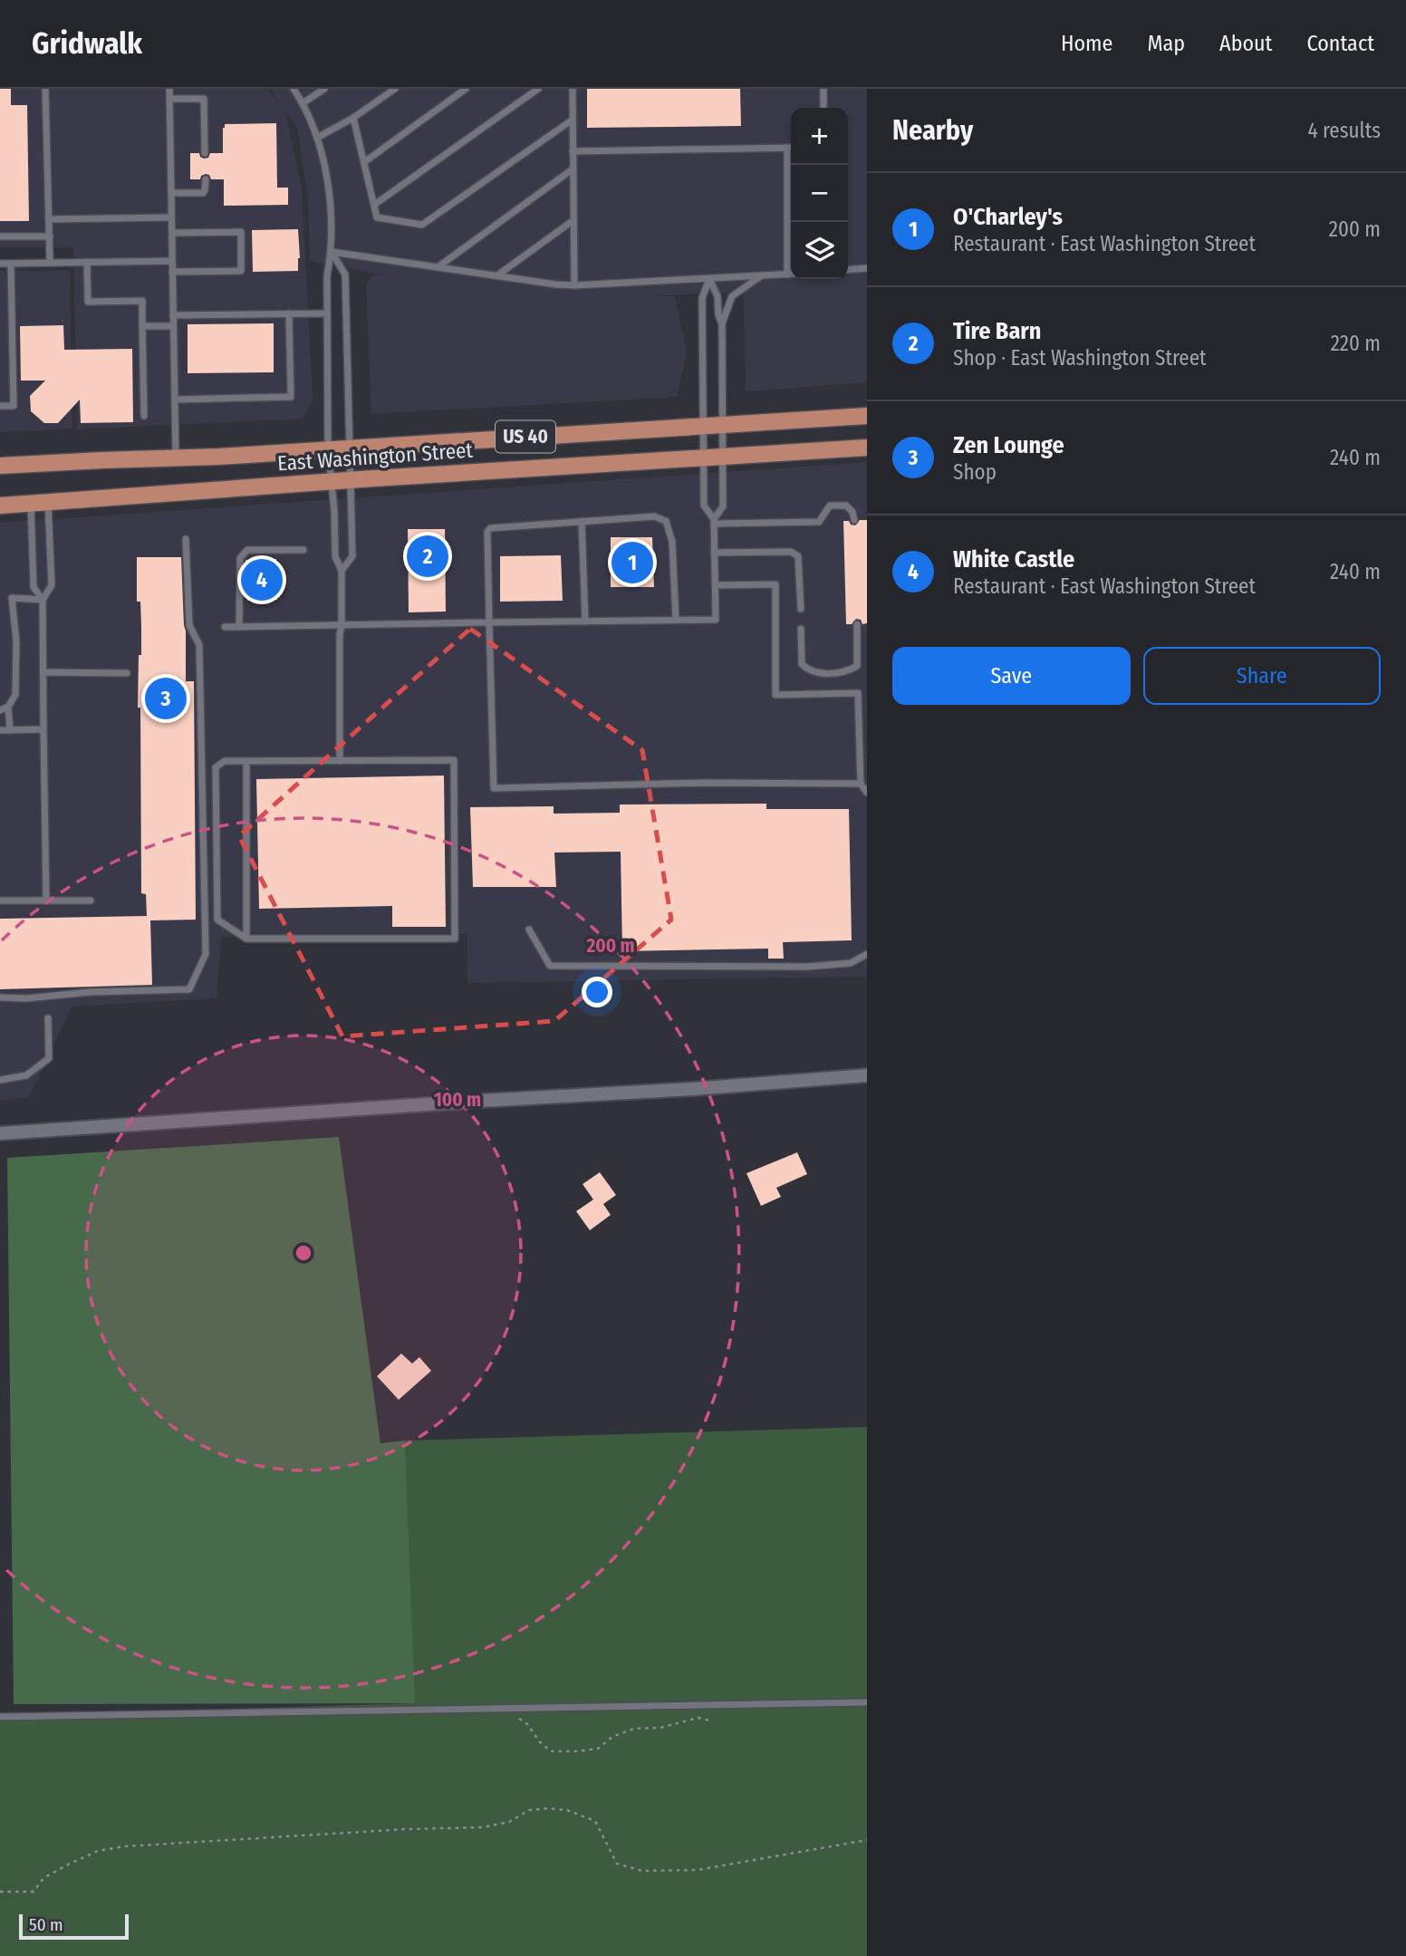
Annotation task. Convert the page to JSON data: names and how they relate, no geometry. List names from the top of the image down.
{
  "streets": {
    "main road": ["US 40", "East Washington Street"]
  },
  "scale_bar": "50 m",
  "page": {
    "header": "Gridwalk",
    "nav": [
      "Home",
      "Map",
      "About",
      "Contact"
    ],
    "heading": ["Nearby", "4 results"],
    "map_buttons": ["+", "−"],
    "list": [
      {
        "mark": "1",
        "name": "O'Charley's",
        "note": "Restaurant · East Washington Street",
        "value": "200 m"
      },
      {
        "mark": "2",
        "name": "Tire Barn",
        "note": "Shop · East Washington Street",
        "value": "220 m"
      },
      {
        "mark": "3",
        "name": "Zen Lounge",
        "note": "Shop",
        "value": "240 m"
      },
      {
        "mark": "4",
        "name": "White Castle",
        "note": "Restaurant · East Washington Street",
        "value": "240 m"
      }
    ],
    "pins": [
      "2",
      "1",
      "4",
      "3"
    ],
    "buttons": ["Save", "Share"],
    "scale": "50 m"
  },
  "rings": ["200 m", "100 m"]
}
